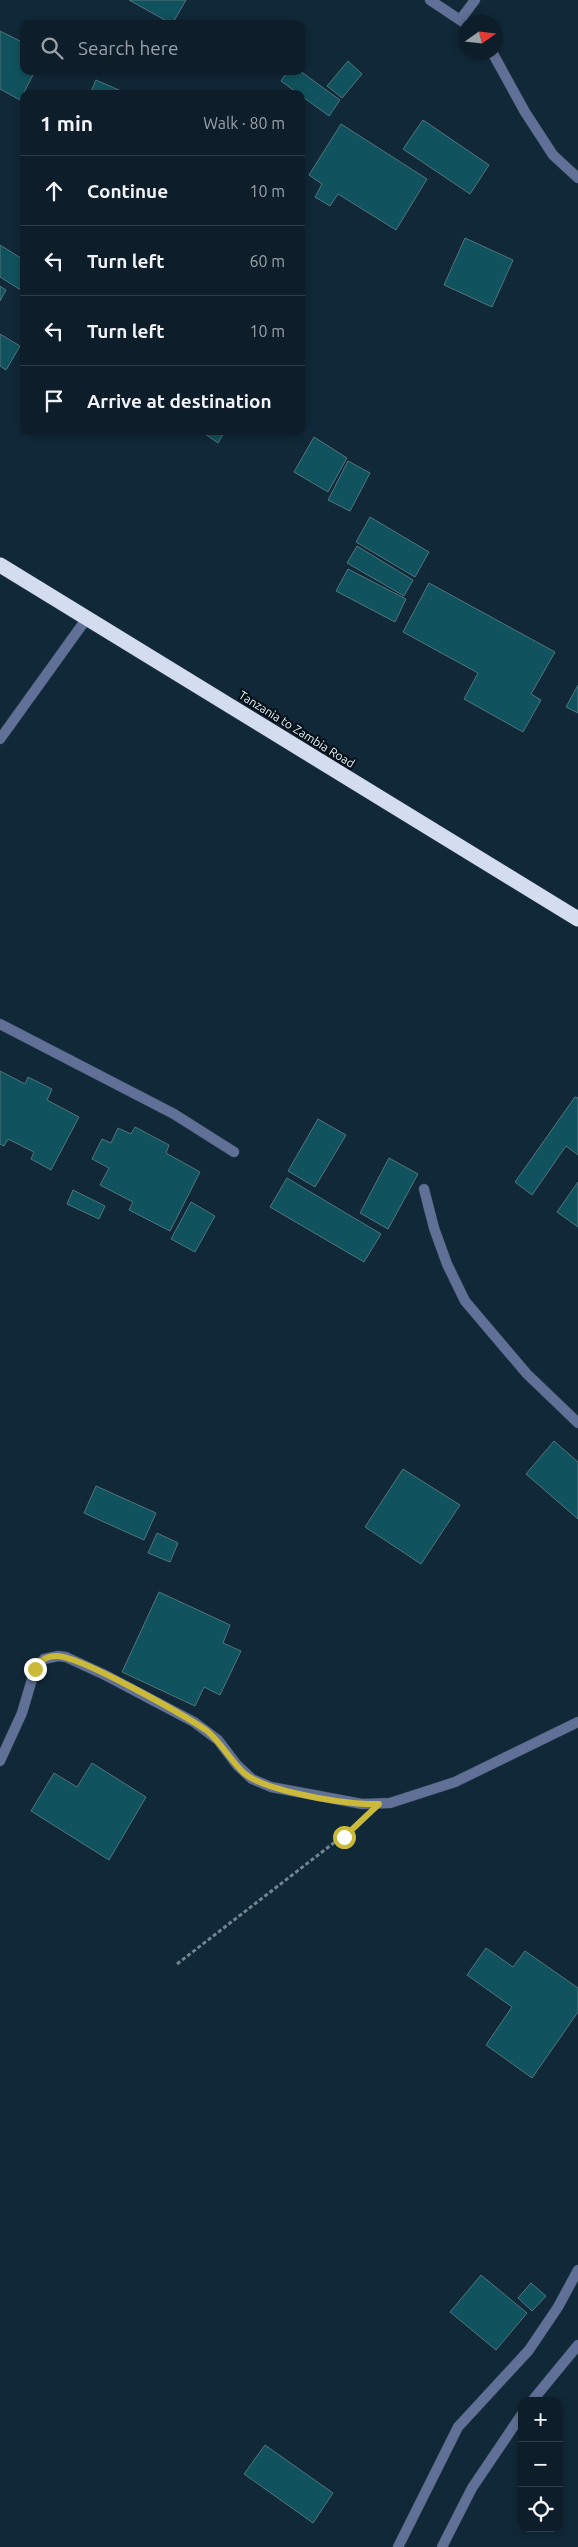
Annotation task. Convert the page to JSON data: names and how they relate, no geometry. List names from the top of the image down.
{
  "streets": {
    "highway": ["Tanzania to Zambia Road"]
  },
  "north": "right",
  "page": {
    "search": "Search here",
    "heading": ["1 min", "Walk · 80 m"],
    "list": [
      ["Continue", "10 m"],
      ["Turn left", "60 m"],
      ["Turn left", "10 m"],
      "Arrive at destination"
    ],
    "map_buttons": ["+", "−"]
  }
}
